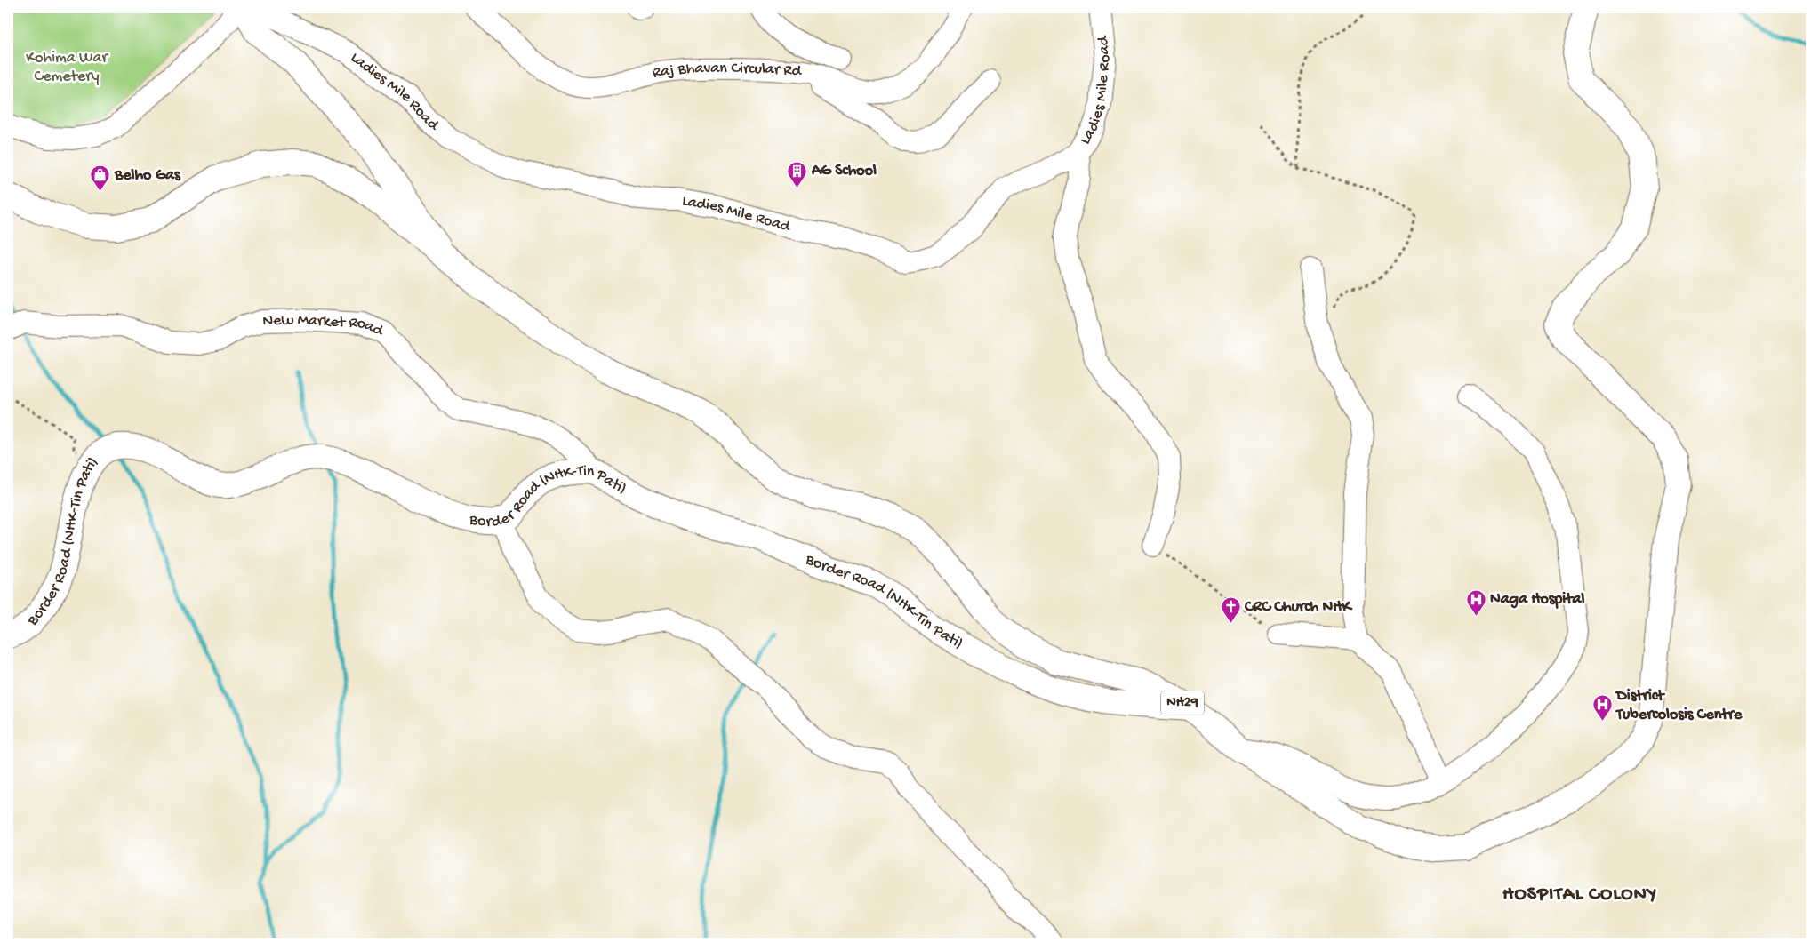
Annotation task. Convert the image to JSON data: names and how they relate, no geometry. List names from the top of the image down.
{
  "streets": {
    "main road": ["Border Road (NHK-Tin Pati)", "NH29"],
    "street": ["Raj Bhavan Circular Rd", "Ladies Mile Road", "New Market Road"]
  },
  "crossings": [
    ["New Market Road", "Border Road (NHK-Tin Pati)"],
    ["Border Road (NHK-Tin Pati)", "NH29"]
  ],
  "districts": ["HOSPITAL COLONY"],
  "parks": ["Kohima War Cemetery"],
  "places": {
    "building": ["AG School"],
    "shop": ["Belho Gas"],
    "hospital": ["Naga Hospital", "District Tubercolosis Centre"],
    "church": ["CRC Church NHK"]
  }
}
